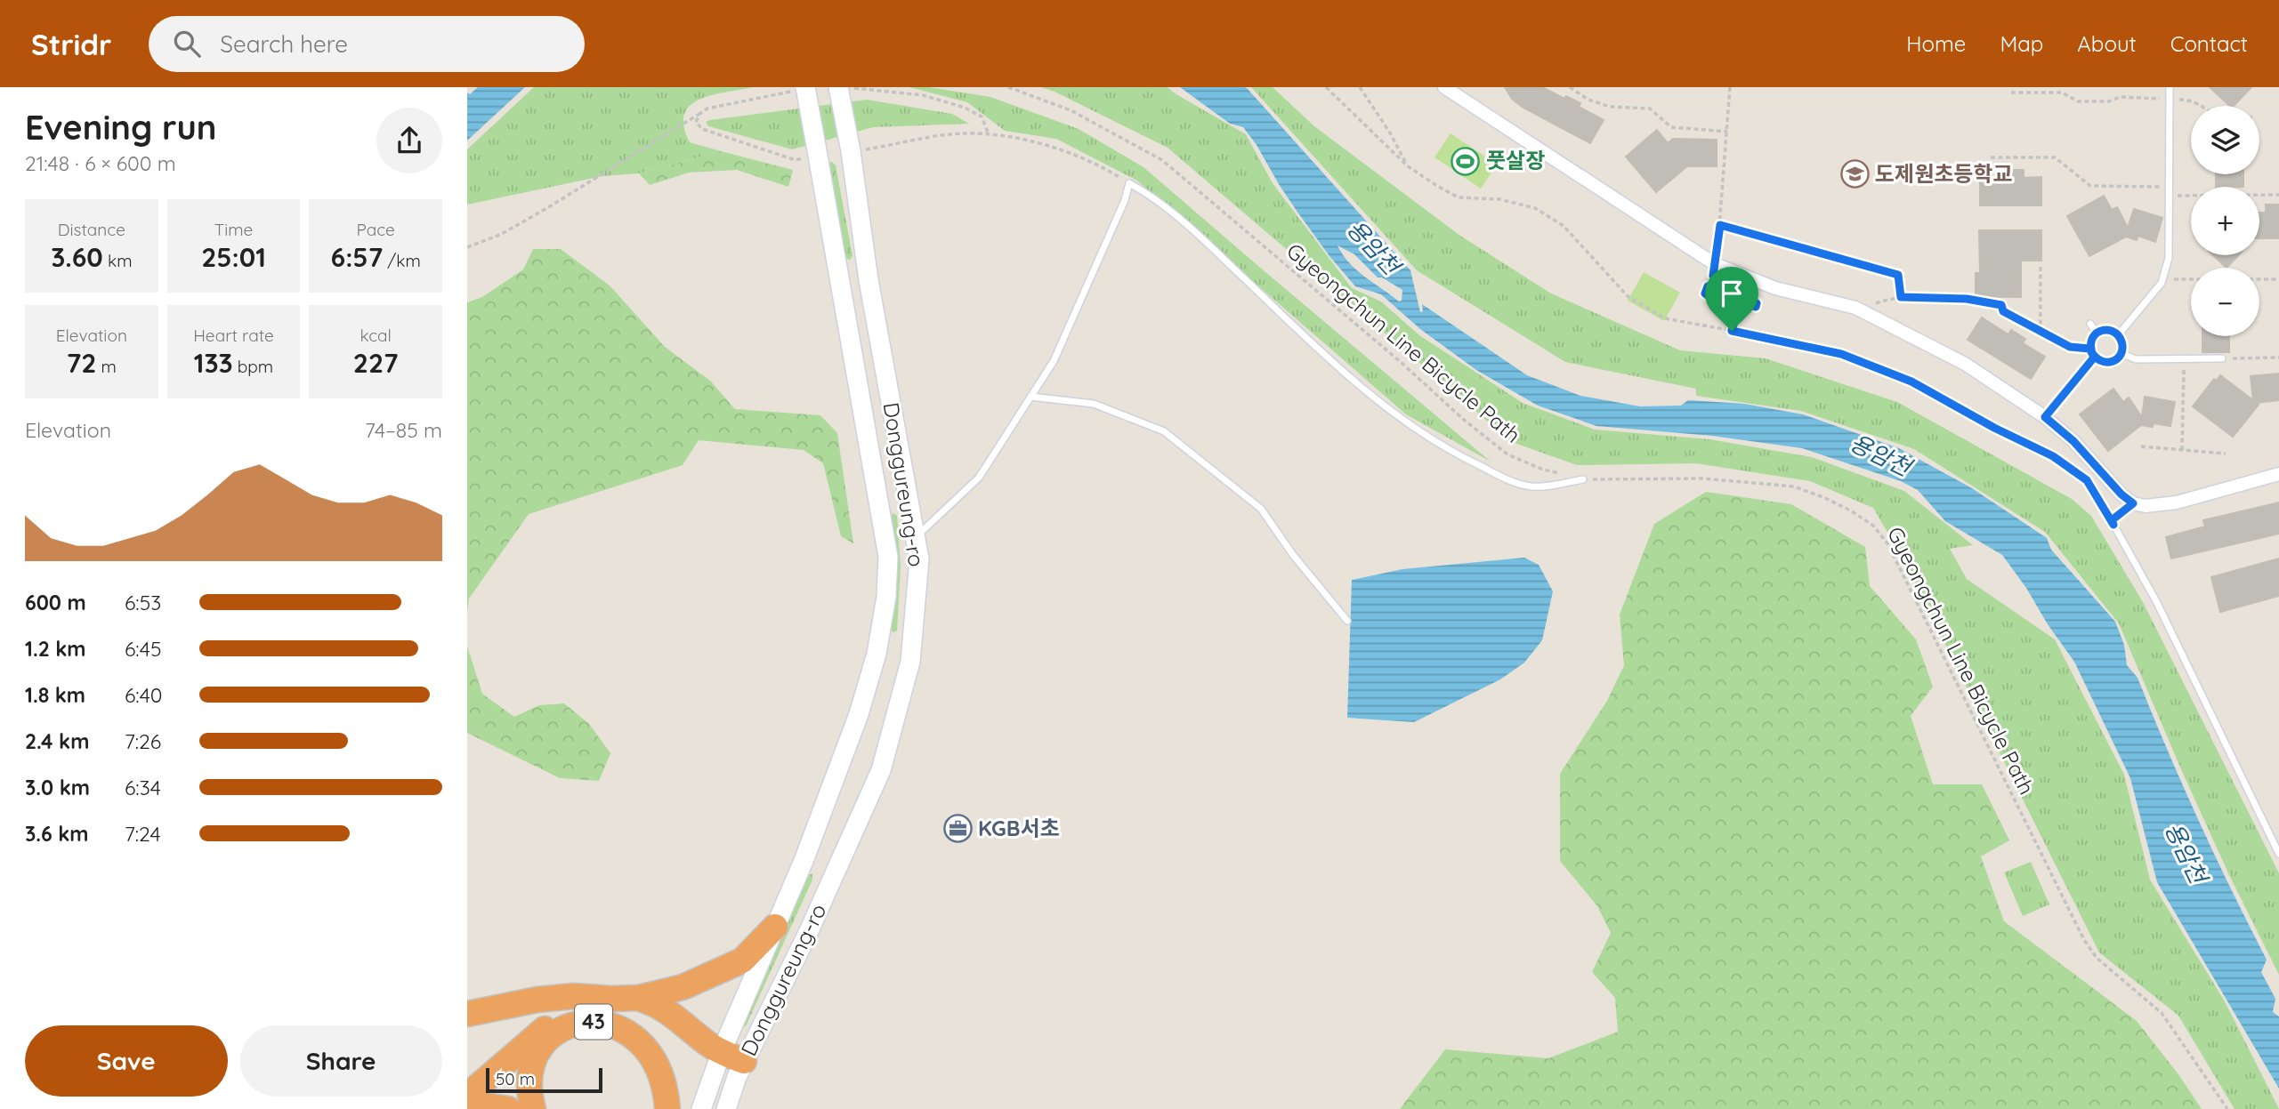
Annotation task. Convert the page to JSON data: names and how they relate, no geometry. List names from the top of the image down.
{
  "streets": {
    "highway": ["43"],
    "street": ["Donggureung-ro"],
    "path": ["Gyeongchun Line Bicycle Path"]
  },
  "water": ["용암천"],
  "places": {
    "sports": ["풋살장"],
    "school or university": ["도제원초등학교"],
    "office": ["KGB서초"]
  },
  "scale_bar": "50 m",
  "page": {
    "header": "Stridr",
    "search": "Search here",
    "nav": [
      "Home",
      "Map",
      "About",
      "Contact"
    ],
    "heading": ["Evening run", "21:48 · 6 × 600 m"],
    "map_buttons": ["+", "−"],
    "stats": [
      ["Distance", "3.60 km"],
      ["Time", "25:01"],
      ["Pace", "6:57 /km"],
      ["Elevation", "72 m"],
      ["Heart rate", "133 bpm"],
      ["kcal", "227"]
    ],
    "chart": ["Elevation", "74–85 m"],
    "list": [
      {
        "name": "600 m",
        "note": "6:53"
      },
      {
        "name": "1.2 km",
        "note": "6:45"
      },
      {
        "name": "1.8 km",
        "note": "6:40"
      },
      {
        "name": "2.4 km",
        "note": "7:26"
      },
      {
        "name": "3.0 km",
        "note": "6:34"
      },
      {
        "name": "3.6 km",
        "note": "7:24"
      }
    ],
    "buttons": ["Save", "Share"],
    "scale": "50 m"
  }
}
